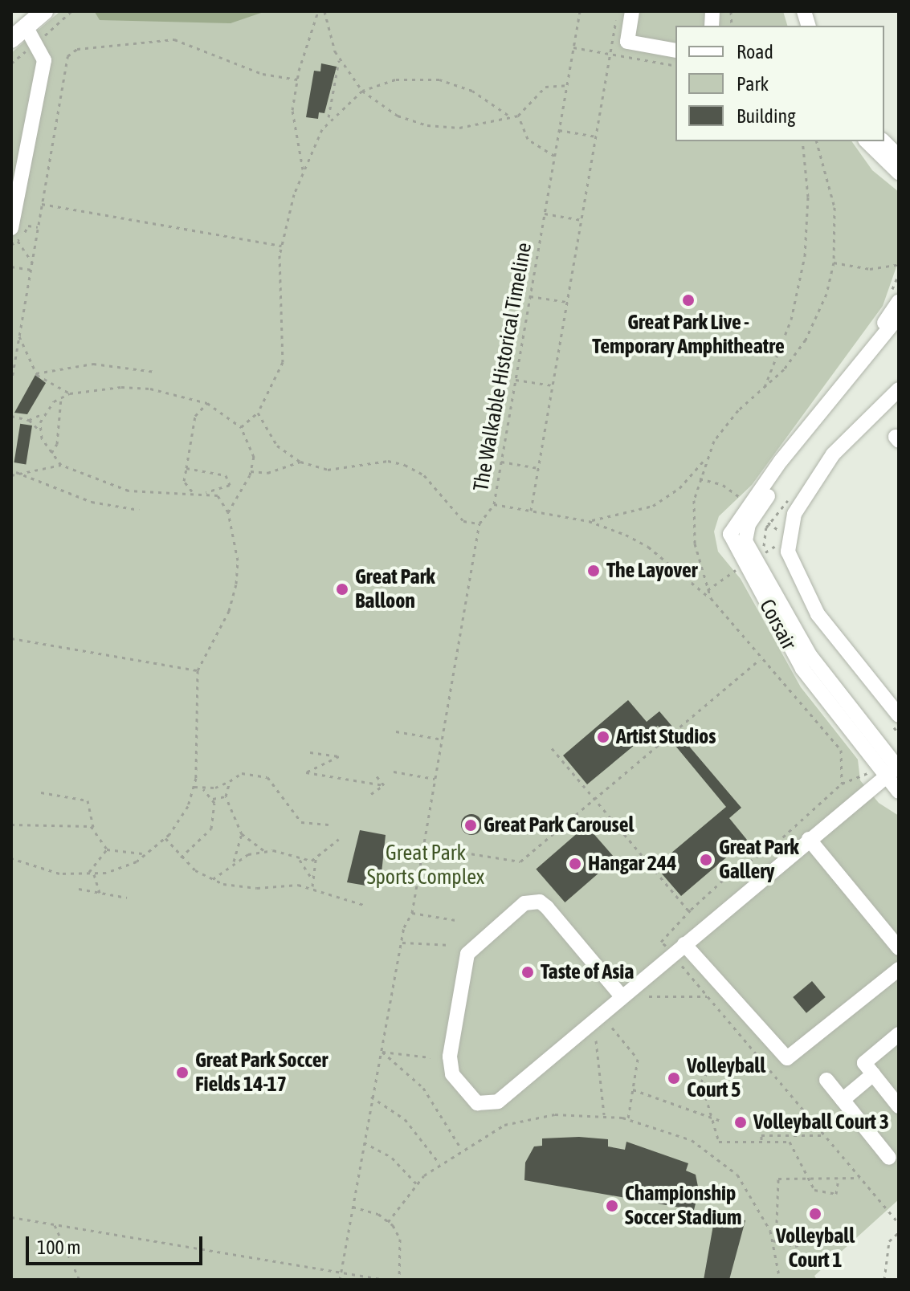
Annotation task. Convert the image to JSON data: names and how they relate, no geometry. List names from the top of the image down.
{
  "streets": {
    "street": ["Corsair"],
    "path": ["The Walkable Historical Timeline"]
  },
  "parks": ["Great Park Sports Complex"],
  "places": [
    "Great Park Live - Temporary Amphitheatre",
    "The Layover",
    "Great Park Balloon",
    "Artist Studios",
    "Great Park Carousel",
    "Great Park Gallery",
    "Hangar 244",
    "Taste of Asia",
    "Great Park Soccer Fields 14-17",
    "Volleyball Court 5",
    "Volleyball Court 3",
    "Championship Soccer Stadium",
    "Volleyball Court 1"
  ],
  "legend": ["Road", "Park", "Building"],
  "scale_bar": "100 m"
}
